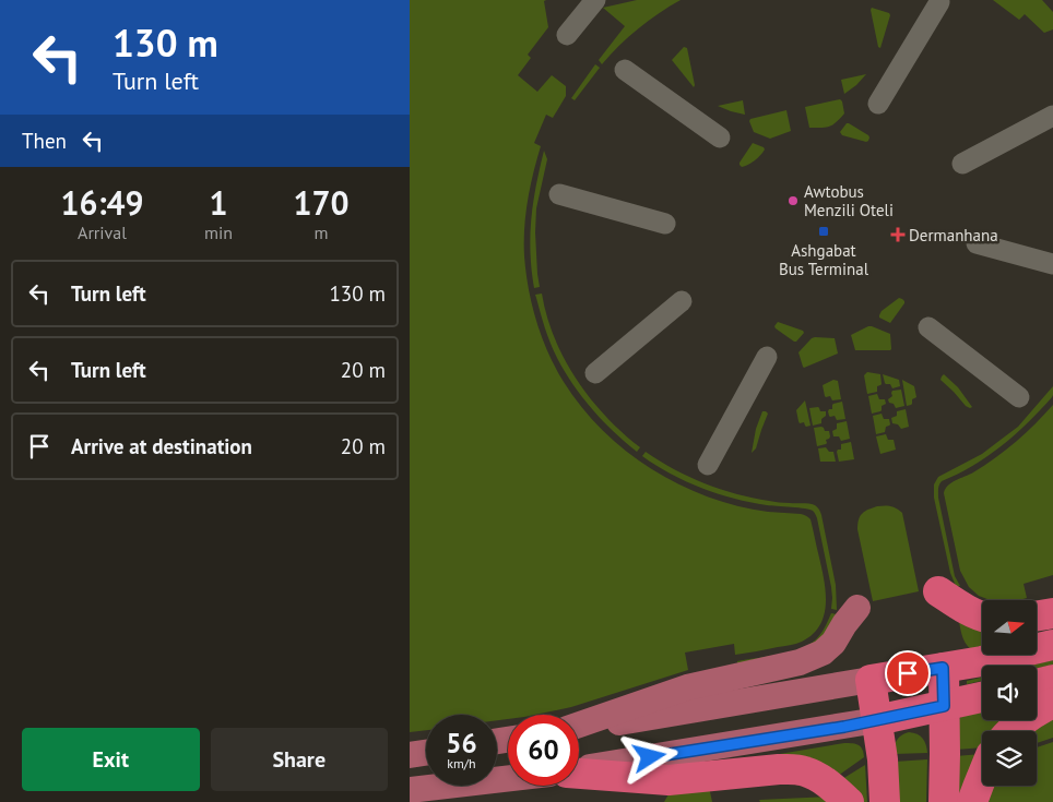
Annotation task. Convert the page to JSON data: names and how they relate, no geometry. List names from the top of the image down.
{
  "places": {
    "other": ["Awtobus Menzili Oteli"],
    "transit": ["Ashgabat Bus Terminal"],
    "health": ["Dermanhana"]
  },
  "north": "right",
  "page": {
    "turn": ["130 m", "Turn left"],
    "then": "Then",
    "eta": [
      "16:49",
      "Arrival",
      "1",
      "min",
      "170",
      "m"
    ],
    "list": [
      {
        "name": "Turn left",
        "value": "130 m"
      },
      {
        "name": "Turn left",
        "value": "20 m"
      },
      {
        "name": "Arrive at destination",
        "value": "20 m"
      }
    ],
    "speed": "56 km/h",
    "limit": "60",
    "buttons": ["Exit", "Share"]
  }
}
